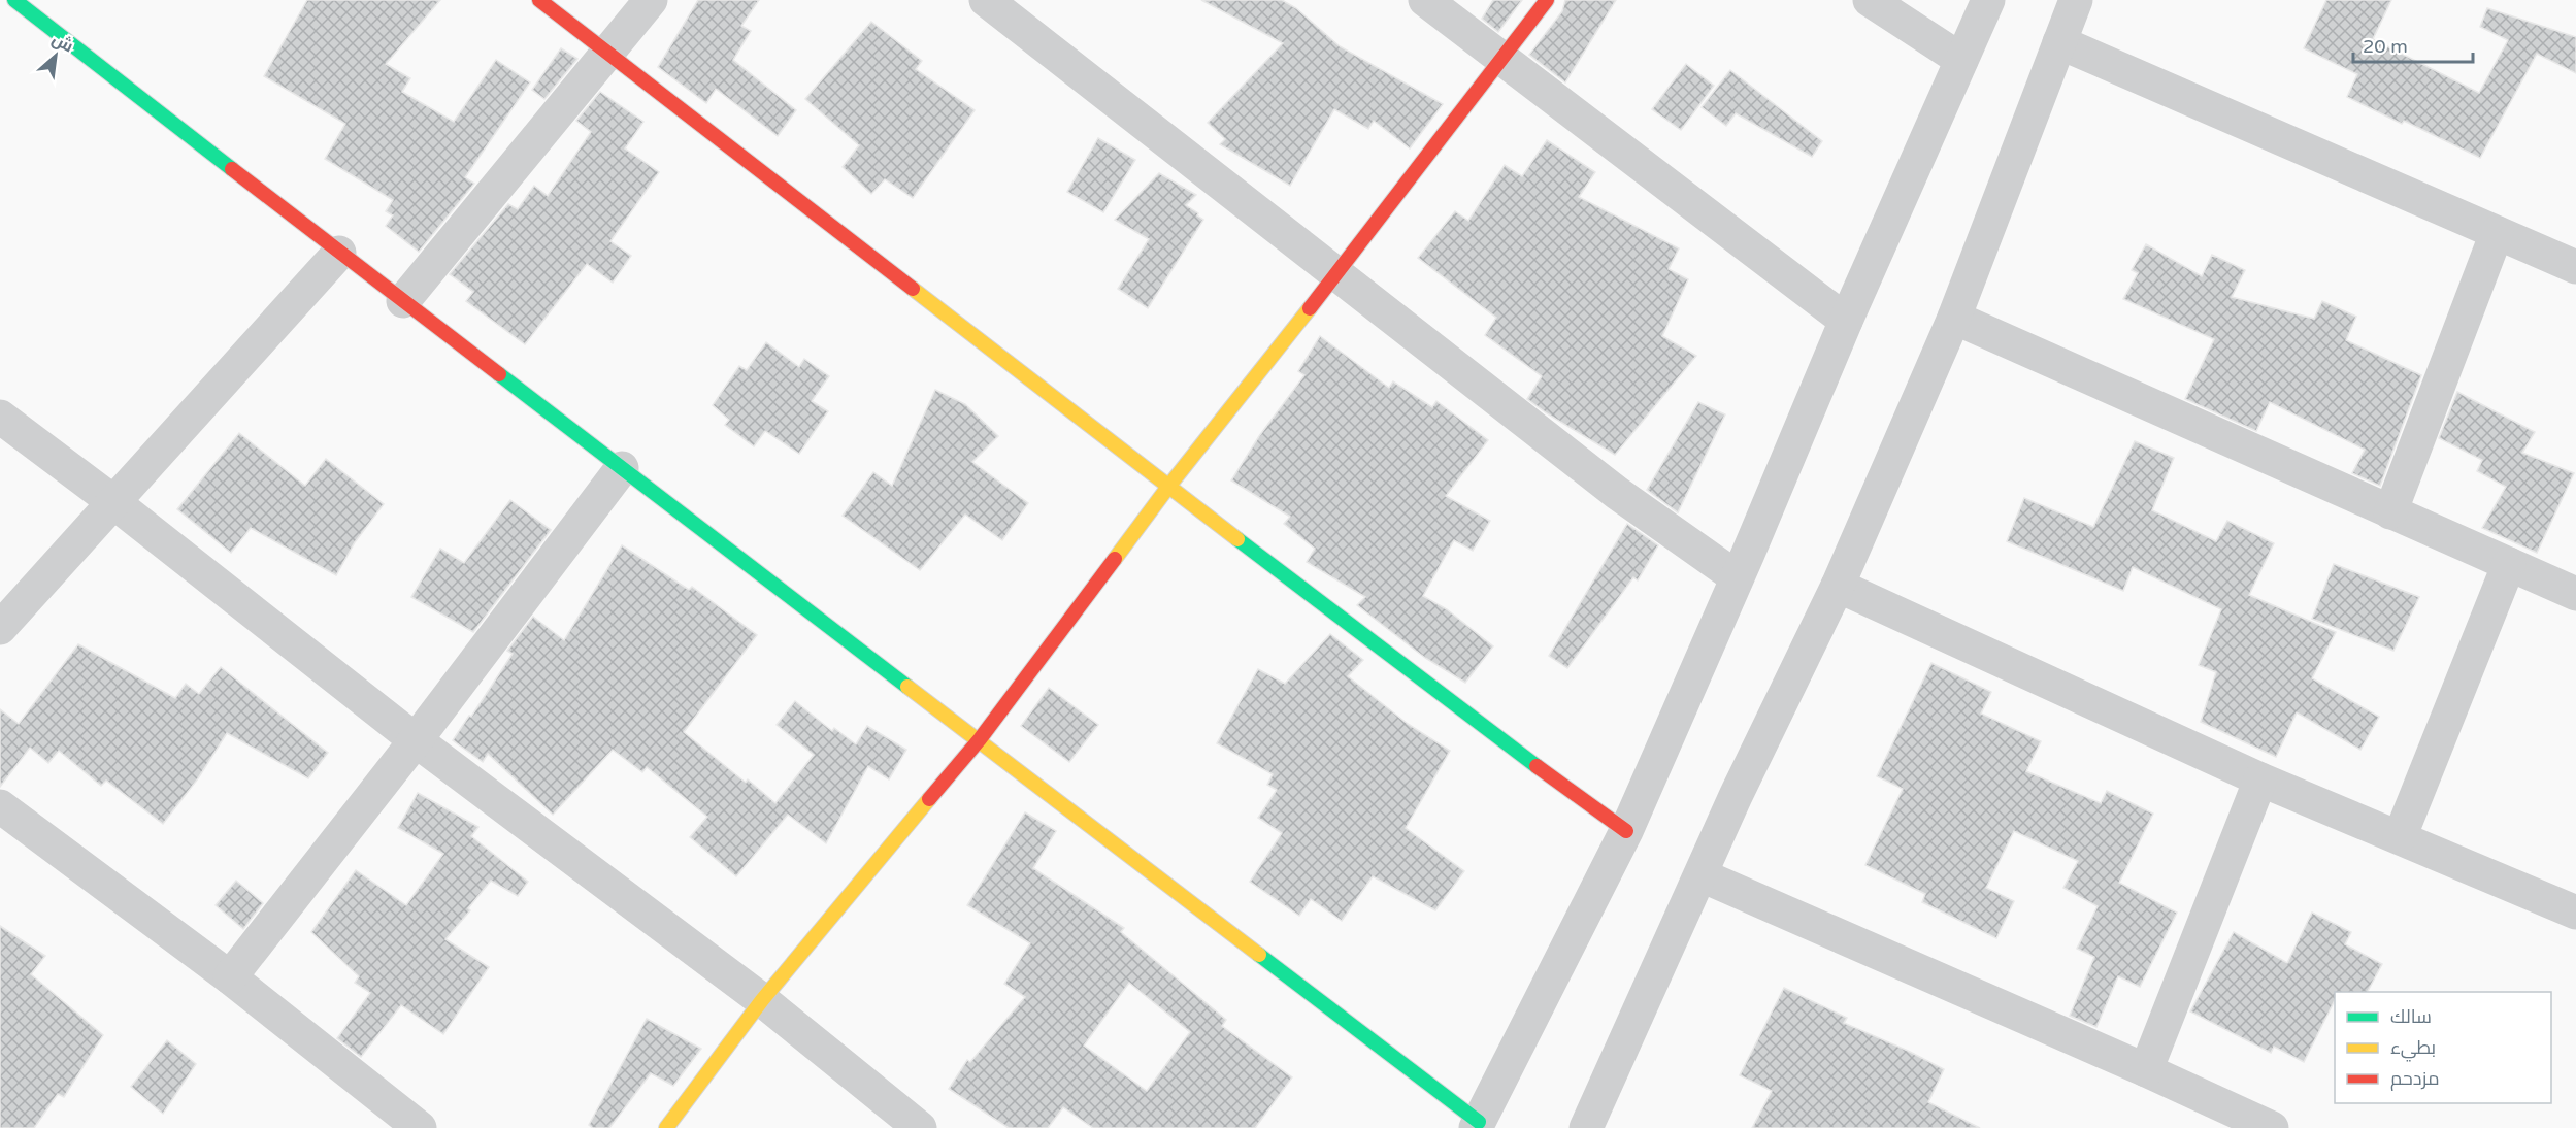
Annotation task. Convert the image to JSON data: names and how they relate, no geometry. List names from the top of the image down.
{
  "legend": ["سالك", "بطيء", "مزدحم"],
  "scale_bar": "20 m",
  "north": "top right"
}
